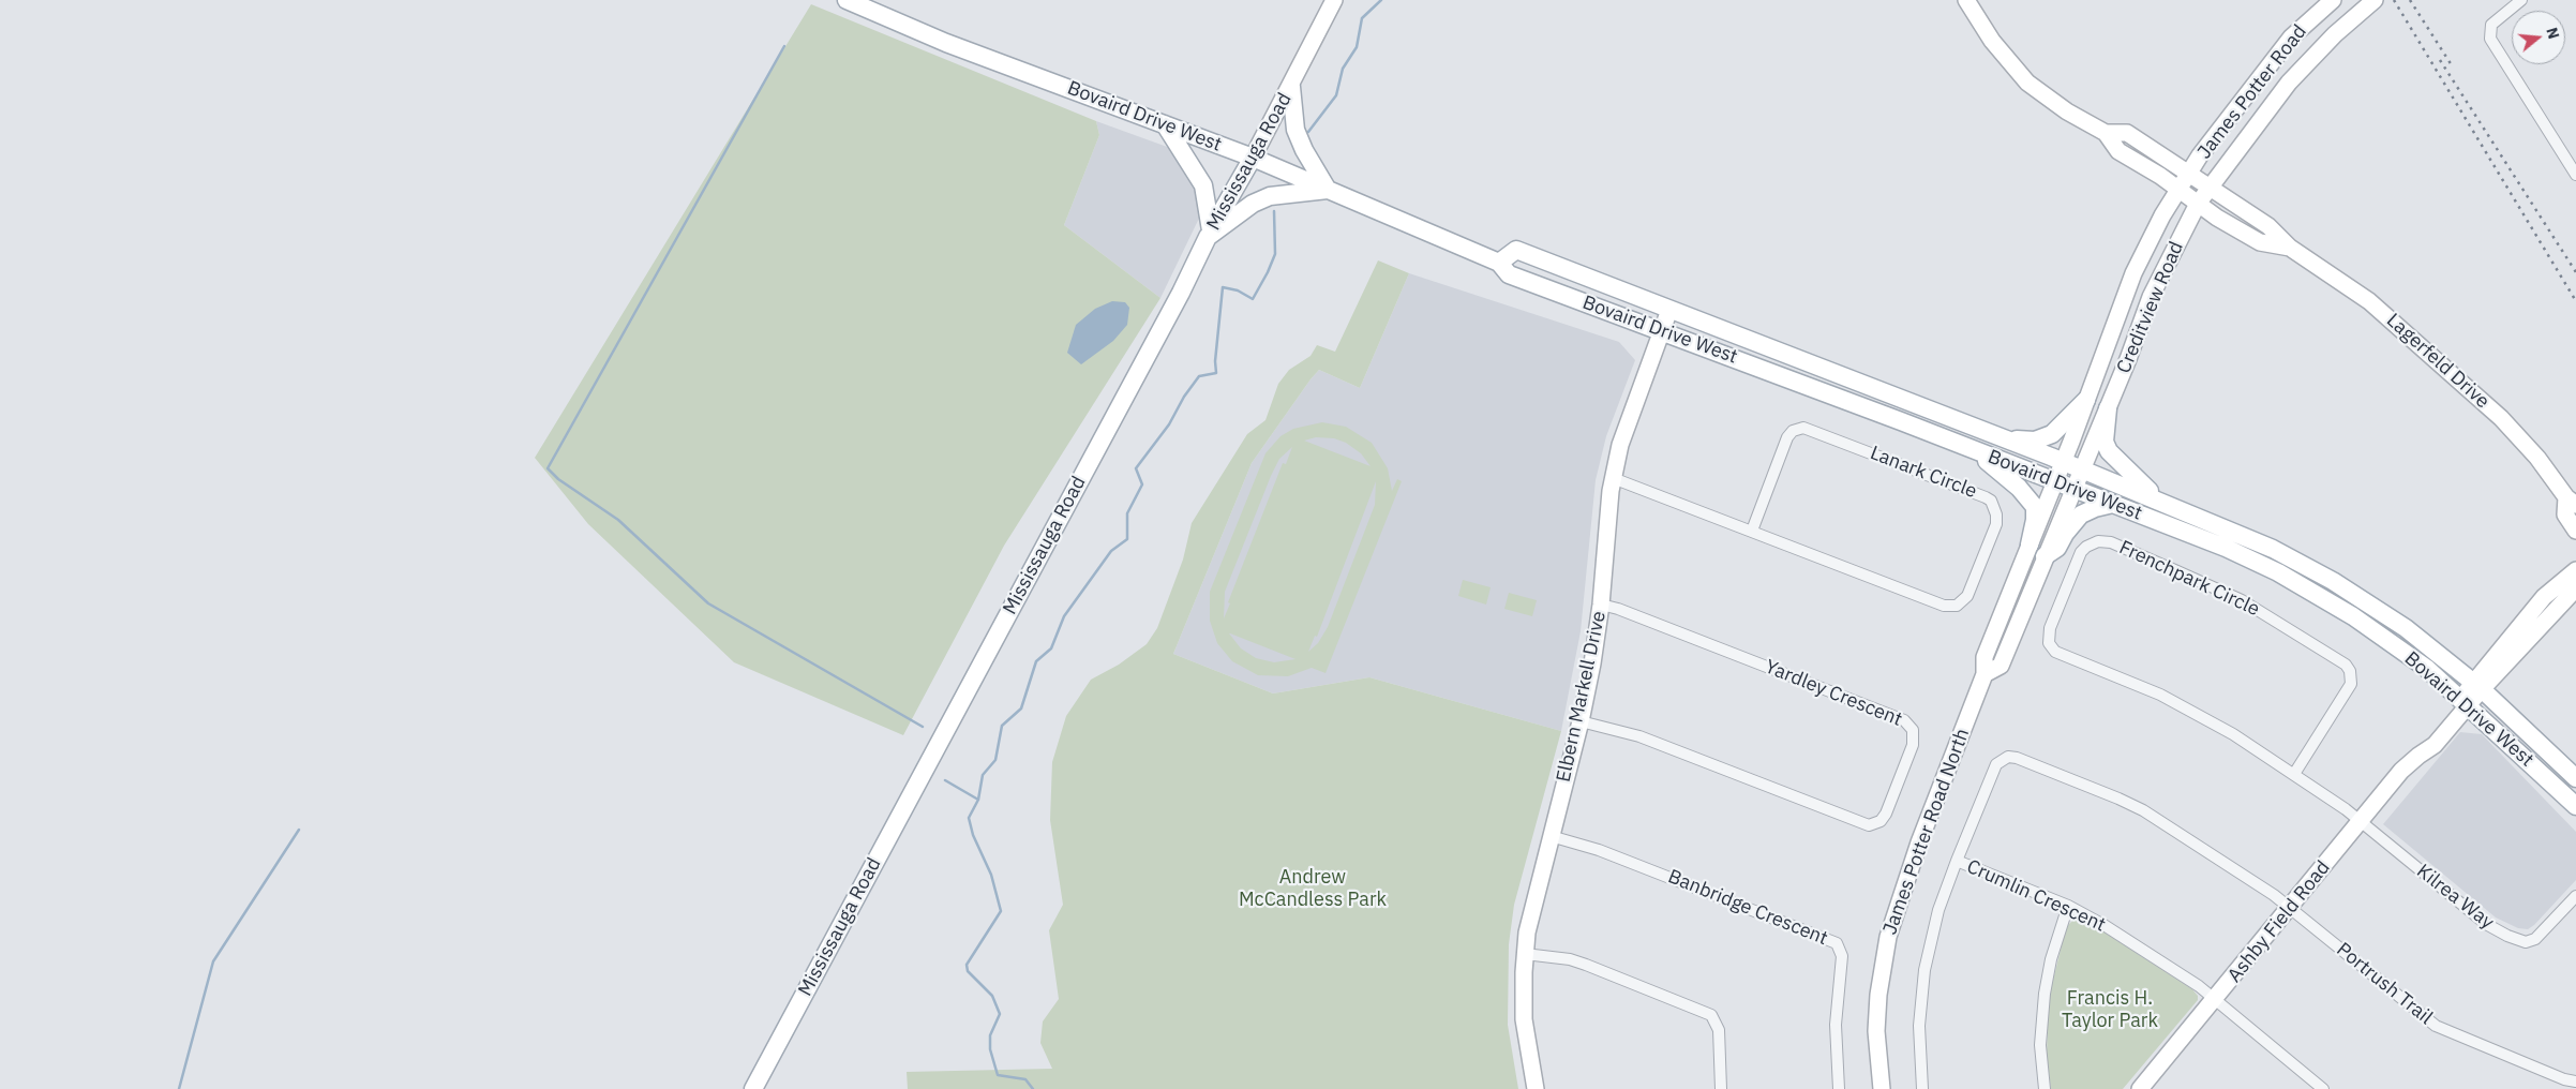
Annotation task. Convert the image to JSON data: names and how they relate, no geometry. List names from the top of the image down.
{
  "streets": {
    "main road": ["Bovaird Drive West", "Mississauga Road"],
    "street": [
      "James Potter Road",
      "Creditview Road",
      "Lagerfeld Drive",
      "Lanark Circle",
      "Frenchpark Circle",
      "Yardley Crescent",
      "Elbern Markell Drive",
      "James Potter Road North",
      "Crumlin Crescent",
      "Kilrea Way",
      "Banbridge Crescent",
      "Ashby Field Road",
      "Portrush Trail"
    ]
  },
  "crossings": [
    ["James Potter Road", "Creditview Road"],
    ["James Potter Road", "Lagerfeld Drive"],
    ["Bovaird Drive West", "Mississauga Road"],
    ["Bovaird Drive West", "Creditview Road"],
    ["Bovaird Drive West", "Elbern Markell Drive"],
    ["Bovaird Drive West", "Ashby Field Road"],
    ["Creditview Road", "Lagerfeld Drive"],
    ["Lanark Circle", "Elbern Markell Drive"],
    ["Frenchpark Circle", "Kilrea Way"],
    ["Frenchpark Circle", "Ashby Field Road"],
    ["Yardley Crescent", "Elbern Markell Drive"],
    ["Elbern Markell Drive", "Banbridge Crescent"],
    ["Crumlin Crescent", "Ashby Field Road"],
    ["Crumlin Crescent", "Portrush Trail"],
    ["Kilrea Way", "Ashby Field Road"],
    ["Ashby Field Road", "Portrush Trail"]
  ],
  "parks": ["Andrew McCandless Park", "Francis H. Taylor Park"],
  "north": "right"
}
